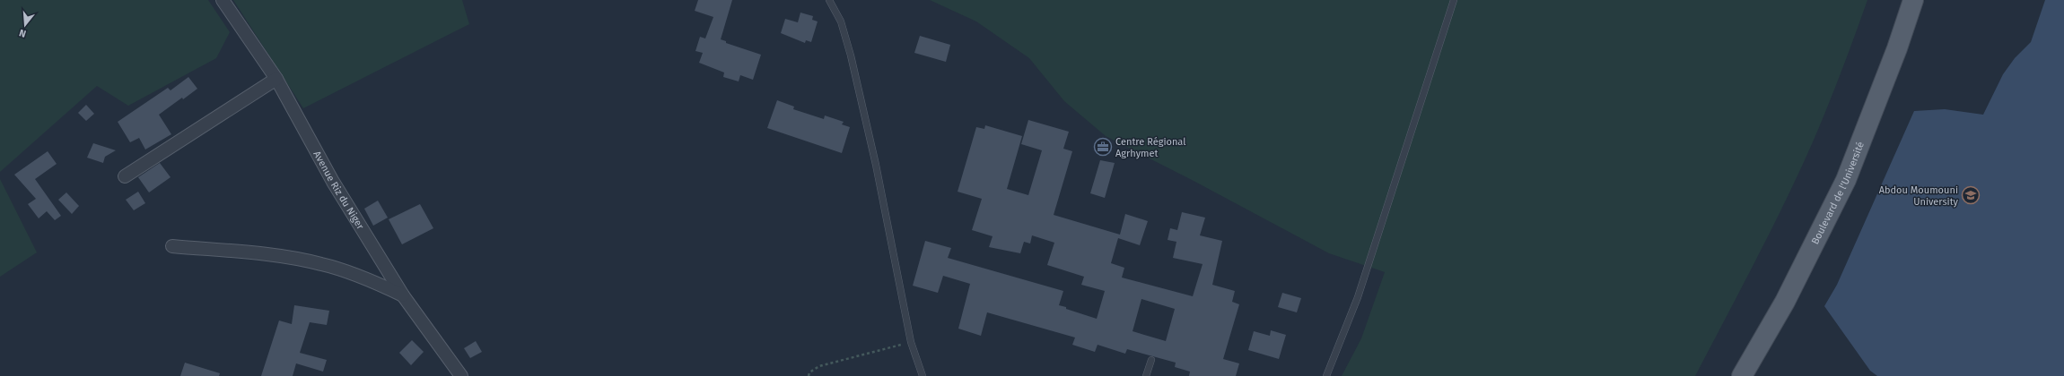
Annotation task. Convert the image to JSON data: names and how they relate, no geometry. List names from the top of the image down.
{
  "streets": {
    "main road": ["Boulevard de l'Université"],
    "street": ["Avenue Riz du Niger"]
  },
  "places": {
    "office": ["Centre Régional Agrhymet"],
    "school or university": ["Abdou Moumouni University"]
  },
  "north": "bottom"
}
